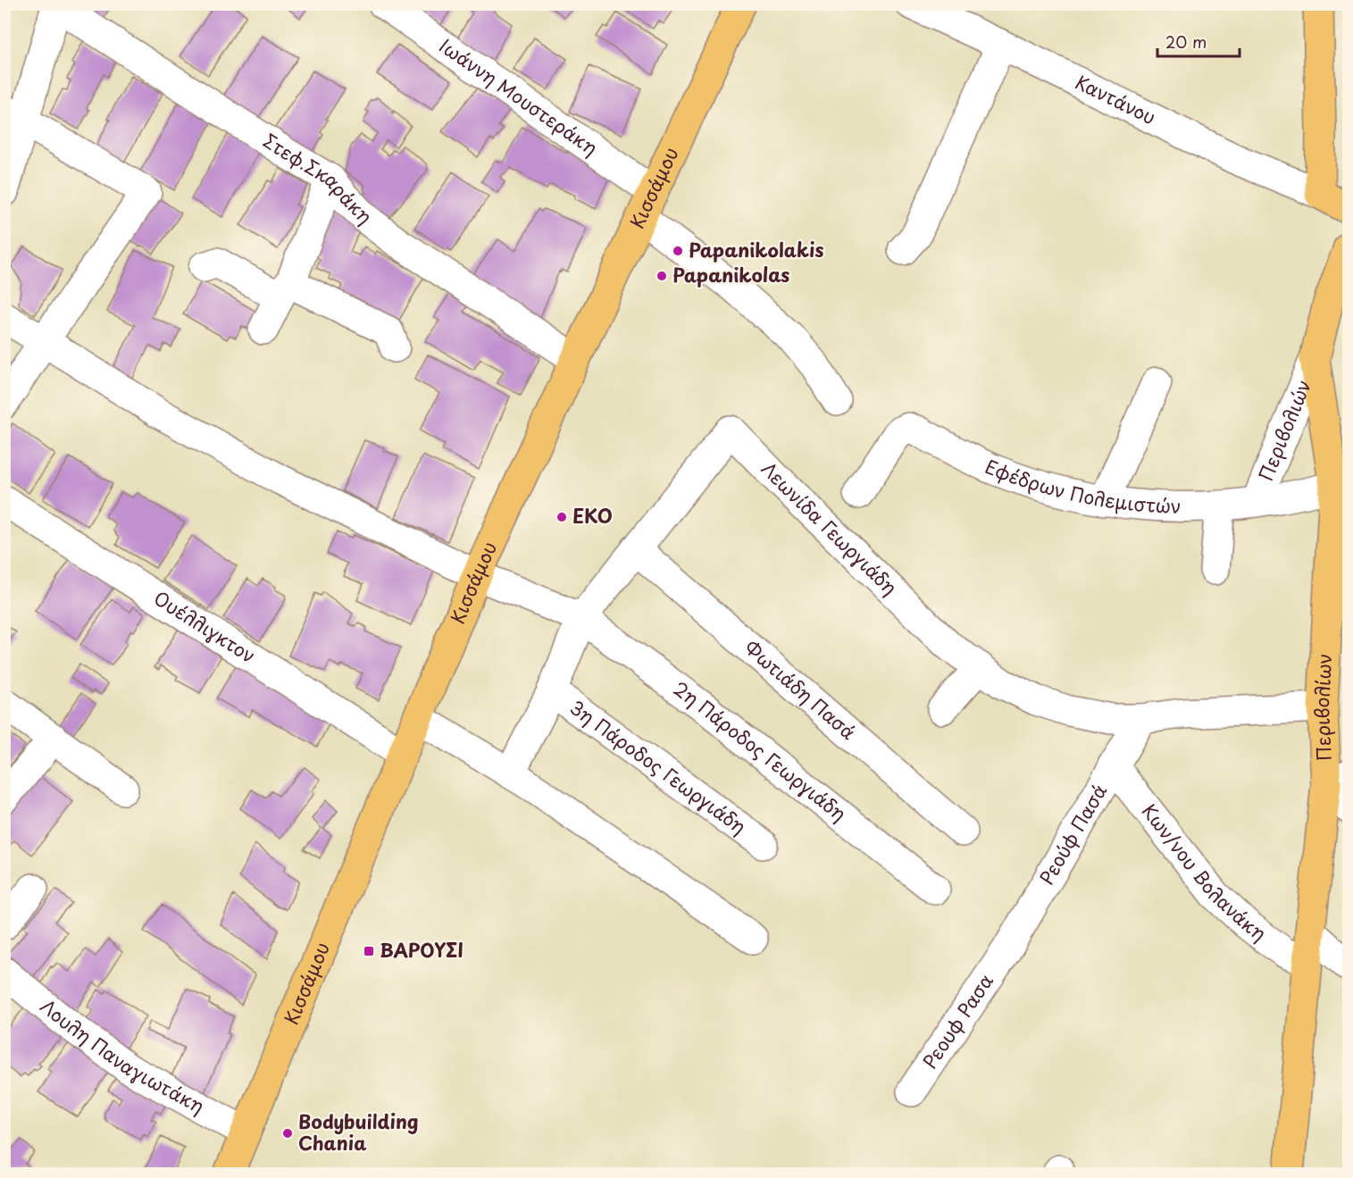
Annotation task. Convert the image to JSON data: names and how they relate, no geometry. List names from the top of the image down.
{
  "streets": {
    "main road": ["Κισσάμου", "Περιβολίων"],
    "street": [
      "Ιωάννη Μουστεράκη",
      "Καντάνου",
      "Στεφ.Σκαράκη",
      "Περιβολιών",
      "Εφέδρων Πολεμιστών",
      "Λεωνίδα Γεωργιάδη",
      "Ουέλλιγκτον",
      "Φωτιάδη Πασά",
      "2η Πάροδος Γεωργιάδη",
      "3η Πάροδος Γεωργιάδη",
      "Ρεούφ Πασά",
      "Κων/νου Βολανάκη",
      "Ρεουφ Ρασα",
      "Λουλη Παναγιωτάκη"
    ]
  },
  "crossings": [
    ["Ιωάννη Μουστεράκη", "Κισσάμου"],
    ["Στεφ.Σκαράκη", "Κισσάμου"],
    ["Κισσάμου", "Ουέλλιγκτον"],
    ["Κισσάμου", "Λουλη Παναγιωτάκη"],
    ["Περιβολιών", "Εφέδρων Πολεμιστών"],
    ["Περιβολιών", "Περιβολίων"],
    ["Εφέδρων Πολεμιστών", "Περιβολίων"],
    ["Λεωνίδα Γεωργιάδη", "Φωτιάδη Πασά"],
    ["Λεωνίδα Γεωργιάδη", "Περιβολίων"],
    ["Λεωνίδα Γεωργιάδη", "2η Πάροδος Γεωργιάδη"],
    ["Λεωνίδα Γεωργιάδη", "3η Πάροδος Γεωργιάδη"],
    ["Λεωνίδα Γεωργιάδη", "Ρεούφ Πασά"],
    ["Περιβολίων", "Κων/νου Βολανάκη"],
    ["Ρεούφ Πασά", "Κων/νου Βολανάκη"],
    ["Ρεούφ Πασά", "Ρεουφ Ρασα"]
  ],
  "places": {
    "other": [
      "Papanikolakis",
      "Papanikolas",
      "EKO",
      "Bodybuilding Chania"
    ],
    "transit": ["ΒΑΡΟΥΣΙ"]
  },
  "scale_bar": "20 m"
}
